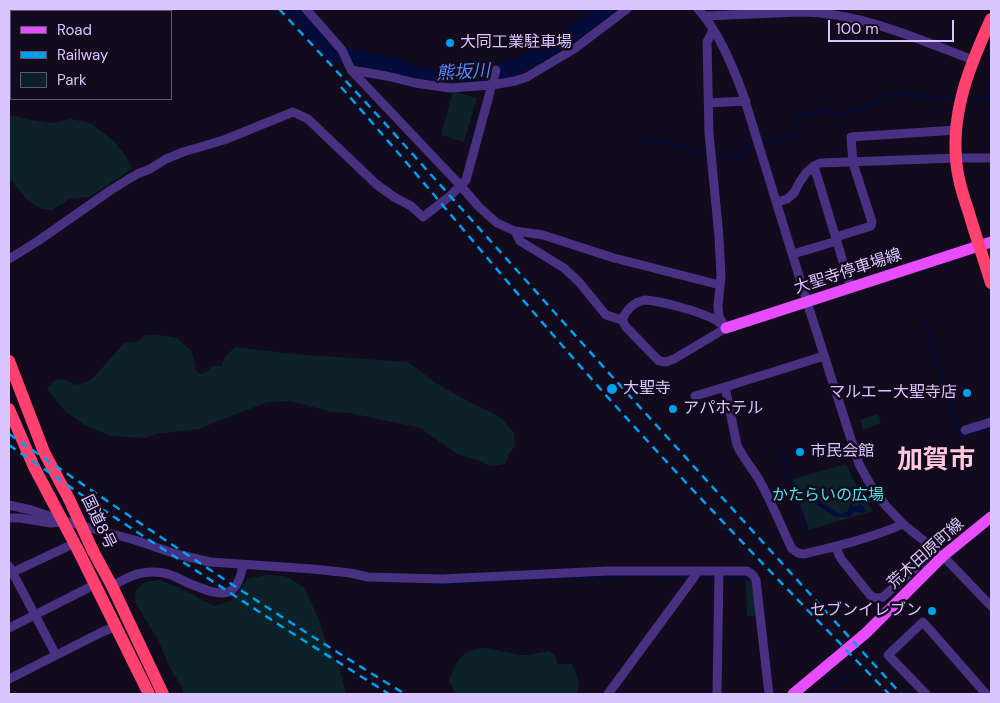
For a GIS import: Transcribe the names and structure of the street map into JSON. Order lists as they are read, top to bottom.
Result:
{
  "streets": {
    "highway": ["国道8号"],
    "main road": ["大聖寺停車場線", "荒木田原町線"]
  },
  "districts": ["加賀市"],
  "water": ["熊坂川"],
  "parks": ["かたらいの広場"],
  "places": [
    "大同工業駐車場",
    "大聖寺",
    "マルエー大聖寺店",
    "アパホテル",
    "市民会館",
    "セブンイレブン"
  ],
  "legend": ["Road", "Railway", "Park"],
  "scale_bar": "100 m"
}
